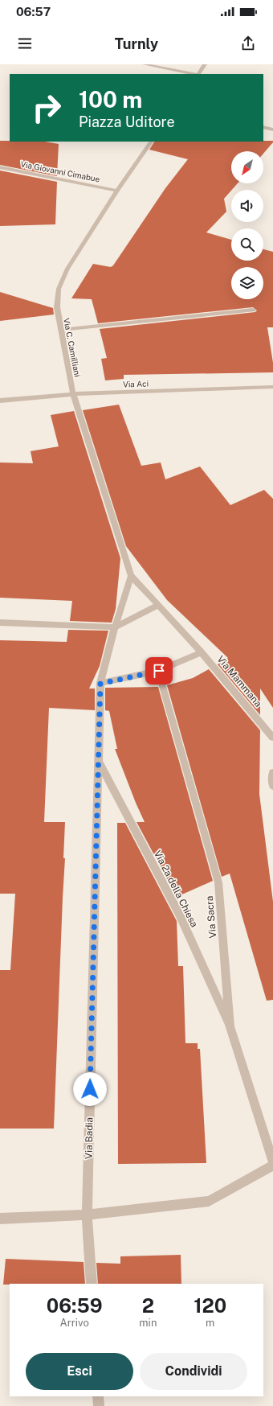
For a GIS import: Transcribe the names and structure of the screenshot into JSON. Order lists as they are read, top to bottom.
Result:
{
  "streets": {
    "street": [
      "Via Giovanni Cimabue",
      "Via C. Camilliani",
      "Via Aci",
      "Via Mammana",
      "Via 2a della Chiesa",
      "Via Sacra",
      "Via Badia"
    ]
  },
  "crossings": [
    ["Via Giovanni Cimabue", "Via C. Camilliani"],
    ["Via C. Camilliani", "Via Aci"],
    ["Via C. Camilliani", "Via Mammana"],
    ["Via C. Camilliani", "Via Badia"],
    ["Via Mammana", "Via Badia"],
    ["Via 2a della Chiesa", "Via Sacra"],
    ["Via 2a della Chiesa", "Via Badia"]
  ],
  "north": "bottom left",
  "page": {
    "status": "06:57",
    "header": "Turnly",
    "turn": ["100 m", "Piazza Uditore"],
    "eta": [
      "06:59",
      "Arrivo",
      "2",
      "min",
      "120",
      "m"
    ],
    "buttons": ["Esci", "Condividi"]
  }
}
